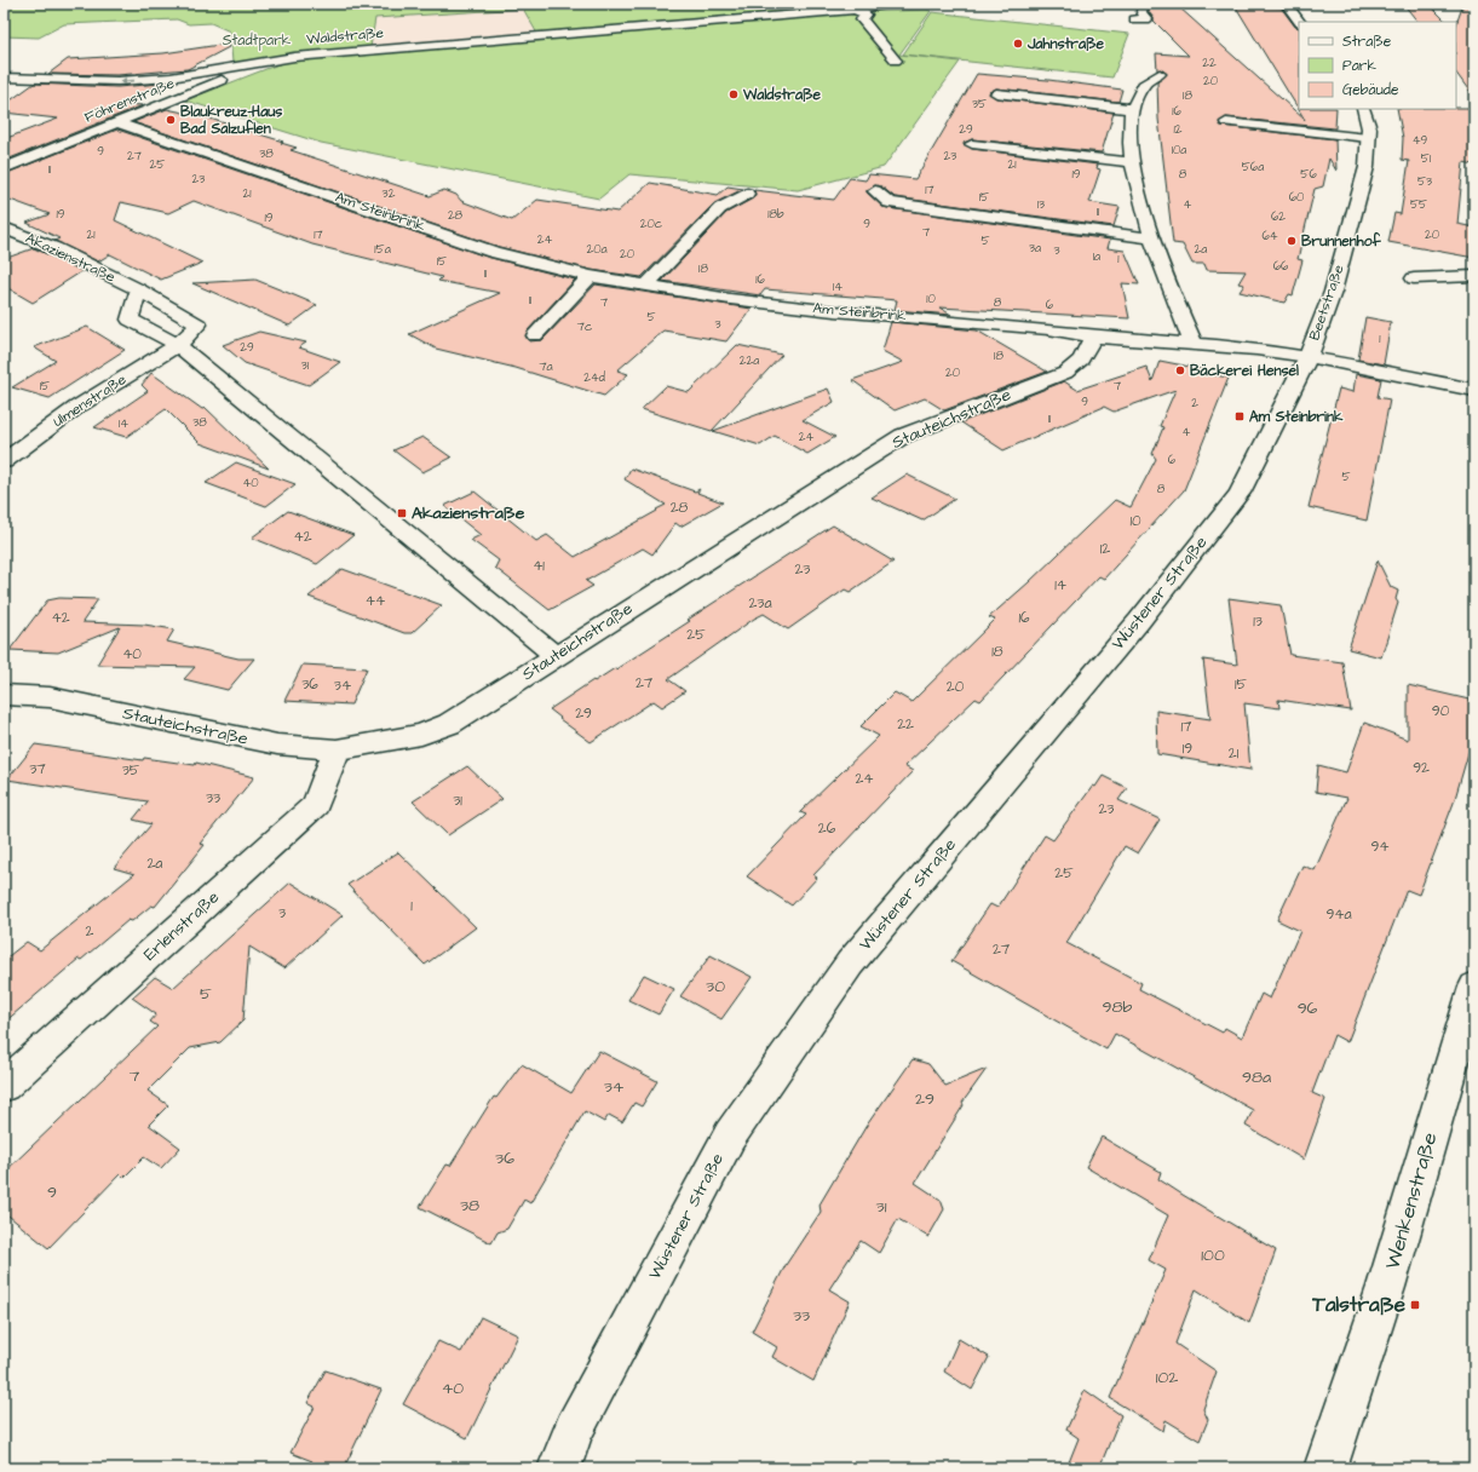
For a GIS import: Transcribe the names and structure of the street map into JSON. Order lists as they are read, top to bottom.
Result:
{
  "streets": {
    "street": [
      "Waldstraße",
      "Föhrenstraße",
      "Am Steinbrink",
      "Akazienstraße",
      "Beetstraße",
      "Ulmenstraße",
      "Stauteichstraße",
      "Wüstener Straße",
      "Erlenstraße",
      "Wenkenstraße"
    ]
  },
  "crossings": [
    ["Waldstraße", "Föhrenstraße"],
    ["Föhrenstraße", "Am Steinbrink"],
    ["Am Steinbrink", "Beetstraße"],
    ["Am Steinbrink", "Stauteichstraße"],
    ["Am Steinbrink", "Wüstener Straße"],
    ["Akazienstraße", "Ulmenstraße"],
    ["Beetstraße", "Wüstener Straße"],
    ["Stauteichstraße", "Erlenstraße"]
  ],
  "parks": ["Stadtpark"],
  "places": {
    "other": [
      "Jahnstraße",
      "Waldstraße",
      "Blaukreuz-Haus Bad Salzuflen",
      "Brunnenhof",
      "Bäckerei Hensel"
    ],
    "transit": ["Am Steinbrink", "Akazienstraße", "Talstraße"]
  },
  "house_numbers": [
    "22",
    "20",
    "18",
    "35",
    "16",
    "29",
    "12",
    "49",
    "10a",
    "9",
    "38",
    "27",
    "23",
    "51",
    "25",
    "21",
    "56a",
    "11",
    "19",
    "8",
    "56",
    "23",
    "53",
    "17",
    "21",
    "32",
    "15",
    "60",
    "13",
    "4",
    "55",
    "11",
    "19",
    "18b",
    "28",
    "62",
    "19",
    "20c",
    "9",
    "7",
    "21",
    "17",
    "20",
    "64",
    "24",
    "5",
    "3a",
    "15a",
    "20a",
    "2a",
    "3",
    "20",
    "1a",
    "1",
    "15",
    "66",
    "18",
    "11",
    "16",
    "14",
    "10",
    "11",
    "7",
    "8",
    "6",
    "5",
    "3",
    "7c",
    "1",
    "29",
    "18",
    "22a",
    "31",
    "7a",
    "20",
    "24d",
    "15",
    "7",
    "9",
    "2",
    "11",
    "38",
    "14",
    "4",
    "24",
    "6",
    "5",
    "40",
    "8",
    "28",
    "10",
    "42",
    "12",
    "41",
    "23",
    "14",
    "44",
    "23a",
    "42",
    "16",
    "13",
    "25",
    "18",
    "40",
    "27",
    "36",
    "15",
    "34",
    "20",
    "90",
    "29",
    "22",
    "17",
    "19",
    "21",
    "92",
    "37",
    "35",
    "24",
    "33",
    "31",
    "23",
    "26",
    "94",
    "2a",
    "25",
    "1",
    "3",
    "94a",
    "2",
    "27",
    "30",
    "5",
    "98b",
    "96",
    "7",
    "98a",
    "34",
    "29",
    "36",
    "9",
    "38",
    "31",
    "100",
    "33",
    "102",
    "40"
  ],
  "legend": ["Straße", "Park", "Gebäude"]
}
